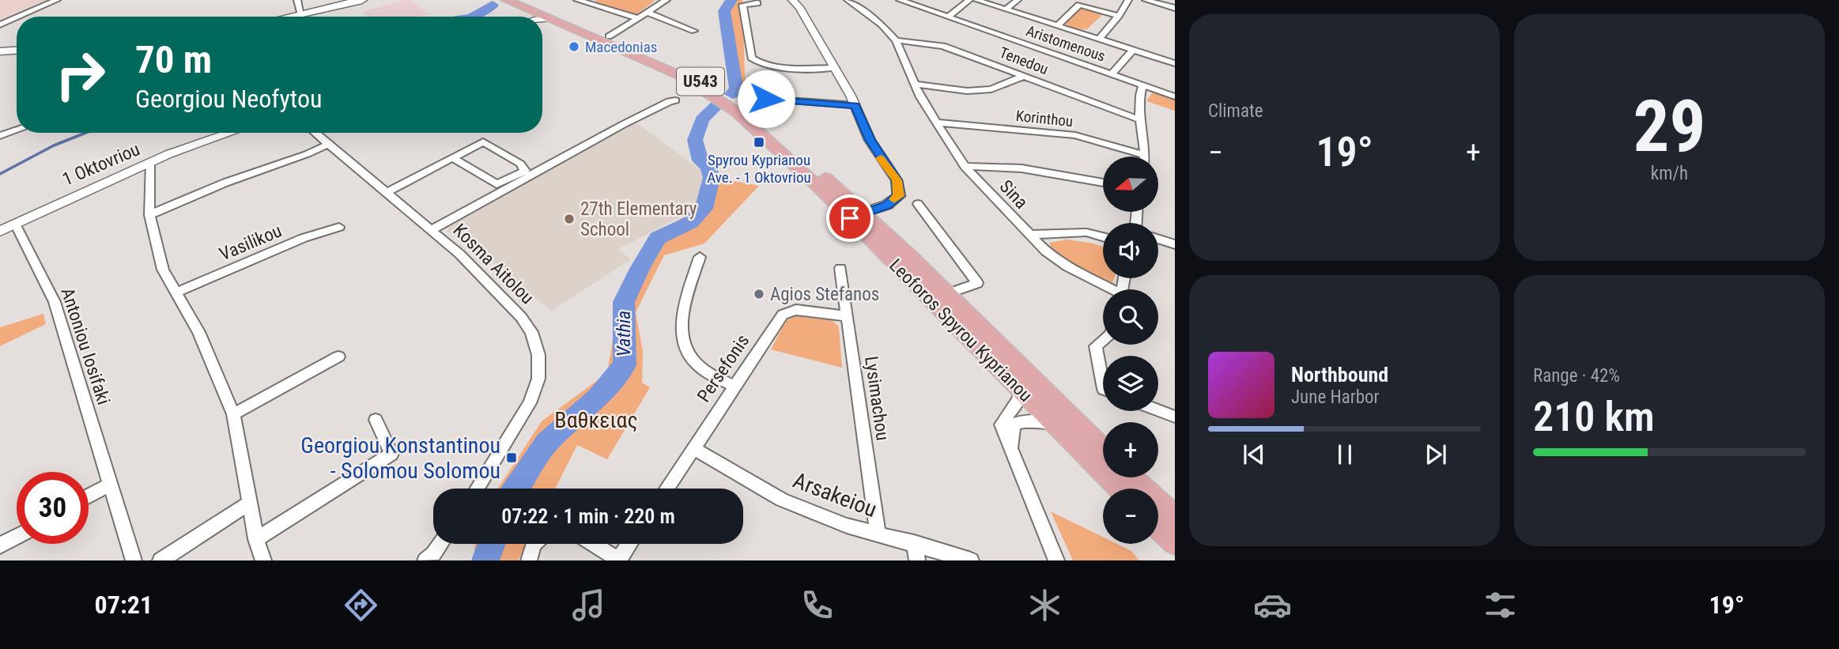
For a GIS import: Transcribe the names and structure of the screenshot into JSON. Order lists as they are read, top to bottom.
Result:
{
  "streets": {
    "main road": ["U543", "Leoforos Spyrou Kyprianou"],
    "street": [
      "Aristomenous",
      "Tenedou",
      "Korinthou",
      "1 Oktovriou",
      "Sina",
      "Vasilikou",
      "Kosma Aitolou",
      "Antoniou Iosifaki",
      "Persefonis",
      "Lysimachou",
      "Arsakeiou"
    ]
  },
  "crossings": [
    ["Tenedou", "Sina"],
    ["Korinthou", "Sina"],
    ["1 Oktovriou", "Antoniou Iosifaki"],
    ["Persefonis", "Lysimachou"],
    ["Persefonis", "Arsakeiou"],
    ["Lysimachou", "Arsakeiou"]
  ],
  "water": ["Vathia"],
  "parks": ["Βαθκειας"],
  "places": {
    "other": ["Macedonias", "27th Elementary School", "Agios Stefanos"],
    "transit": ["Spyrou Kyprianou Ave. - 1 Oktovriou", "Georgiou Konstantinou - Solomou Solomou"]
  },
  "north": "left",
  "page": {
    "tile": [
      "Climate",
      ["29", "km/h"],
      ["Range · 42%", "210 km"]
    ],
    "turn": ["70 m", "Georgiou Neofytou"],
    "heat": ["−", "19°", "+"],
    "map_buttons": ["+", "−"],
    "song": ["Northbound", "June Harbor"],
    "limit": "30",
    "trip": "07:22 · 1 min · 220 m",
    "tabs": ["07:21", "19°"]
  }
}
